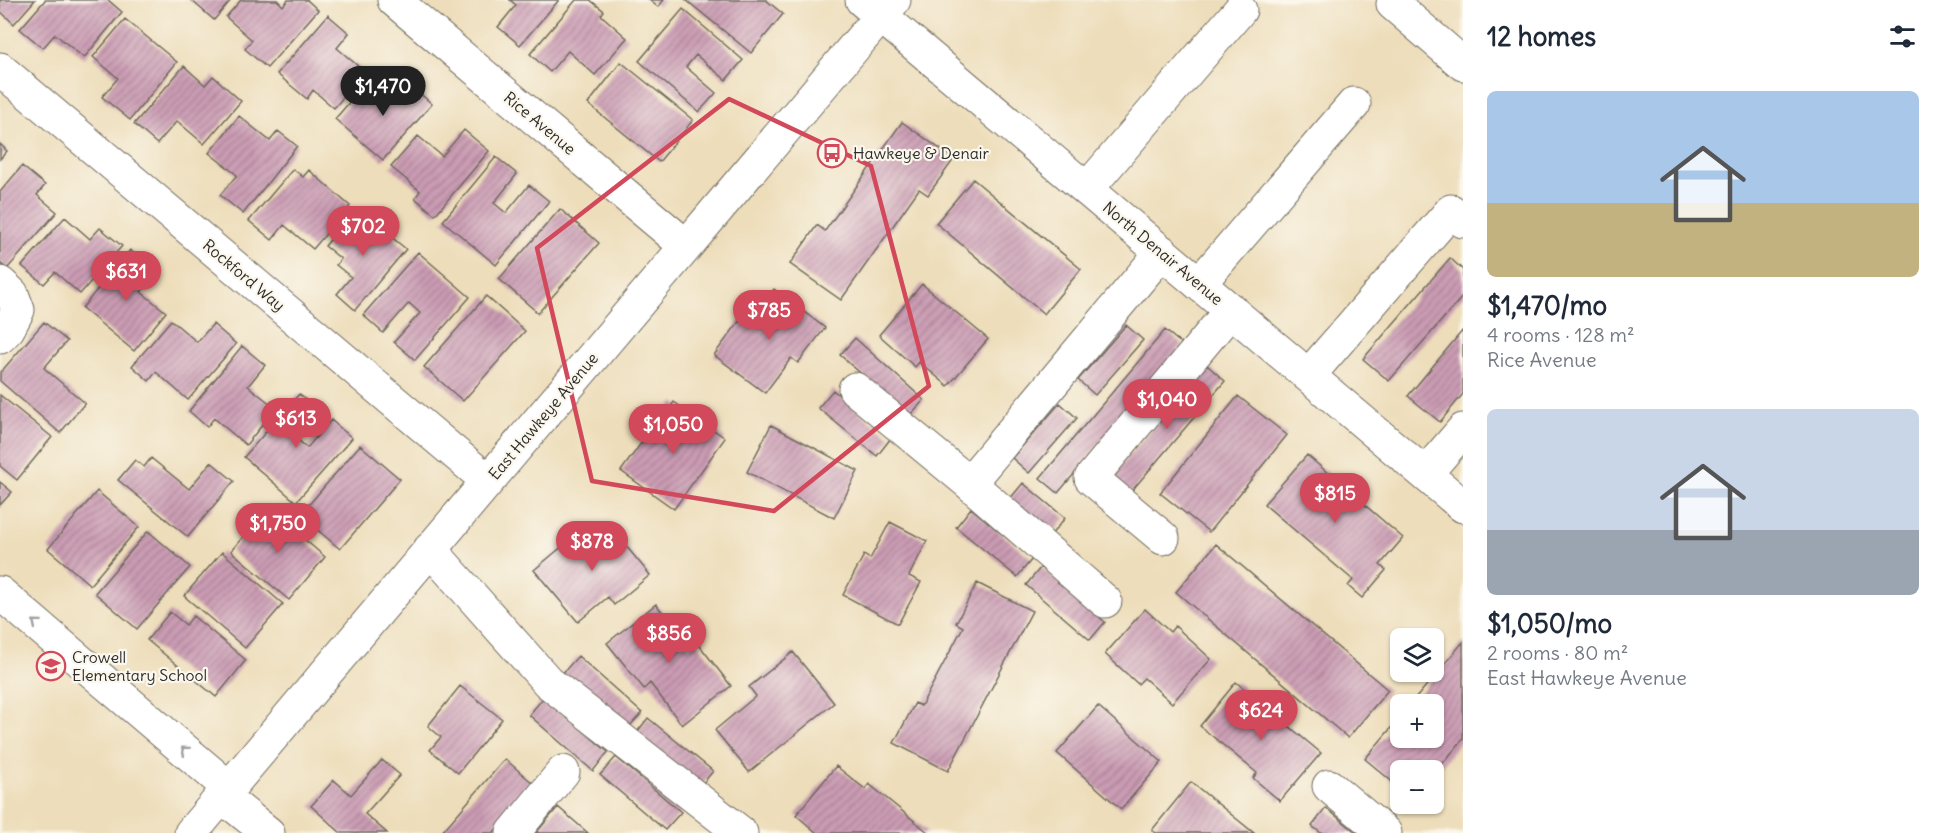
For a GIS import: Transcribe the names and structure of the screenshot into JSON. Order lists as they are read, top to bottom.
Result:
{
  "streets": {
    "street": [
      "Rice Avenue",
      "North Denair Avenue",
      "Rockford Way",
      "East Hawkeye Avenue"
    ]
  },
  "crossings": [
    ["Rice Avenue", "East Hawkeye Avenue"],
    ["North Denair Avenue", "East Hawkeye Avenue"],
    ["Rockford Way", "East Hawkeye Avenue"]
  ],
  "places": {
    "bus stop": ["Hawkeye & Denair"],
    "school or university": ["Crowell Elementary School"]
  },
  "page": {
    "heading": "12 homes",
    "price": [
      "$1,470",
      "$702",
      "$631",
      "$785",
      "$1,040",
      "$613",
      "$1,050",
      "$815",
      "$1,750",
      "$878",
      "$856",
      "$624"
    ],
    "list": [
      {
        "name": "$1,470/mo",
        "note": "4 rooms · 128 m² · Rice Avenue"
      },
      {
        "name": "$1,050/mo",
        "note": "2 rooms · 80 m² · East Hawkeye Avenue"
      }
    ],
    "map_buttons": ["+", "−"]
  }
}
